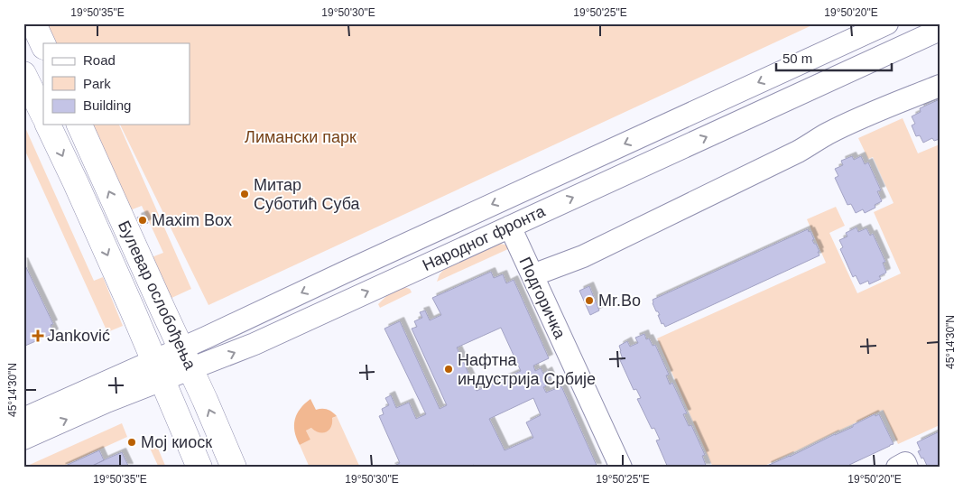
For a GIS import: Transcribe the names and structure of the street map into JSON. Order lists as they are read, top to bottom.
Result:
{
  "streets": {
    "main road": ["Булевар ослобођења"],
    "street": ["Народног фронта", "Подгоричка"]
  },
  "crossings": [
    ["Народног фронта", "Булевар ослобођења"],
    ["Народног фронта", "Подгоричка"]
  ],
  "parks": ["Лимански парк"],
  "places": {
    "other": [
      "Митар Суботић Суба",
      "Maxim Box",
      "Mr.Bo",
      "Нафтна индустрија Србије",
      "Мој киоск"
    ],
    "health": ["Janković"]
  },
  "legend": ["Road", "Park", "Building"],
  "scale_bar": "50 m",
  "coordinates": [
    "19°50'35\"E",
    "19°50'30\"E",
    "19°50'25\"E",
    "19°50'20\"E",
    "45°14'30\"N"
  ]
}
